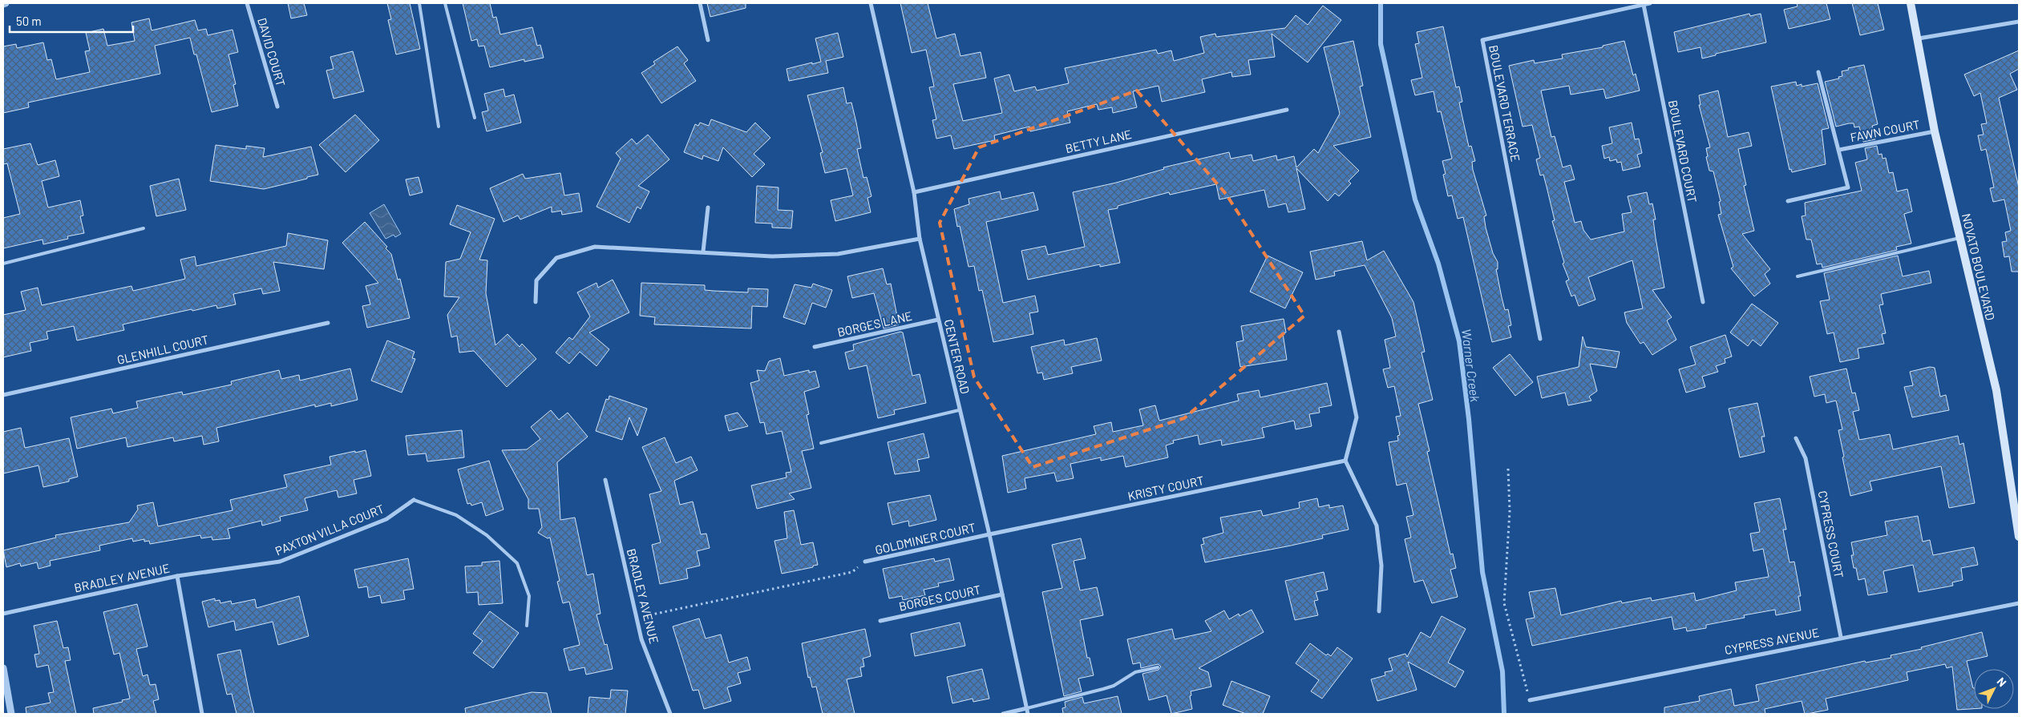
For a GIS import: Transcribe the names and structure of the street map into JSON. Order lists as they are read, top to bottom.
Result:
{
  "streets": {
    "main road": ["NOVATO BOULEVARD"],
    "street": [
      "DAVID COURT",
      "BOULEVARD TERRACE",
      "FAWN COURT",
      "BETTY LANE",
      "BOULEVARD COURT",
      "BORGES LANE",
      "GLENHILL COURT",
      "CENTER ROAD",
      "KRISTY COURT",
      "PAXTON VILLA COURT",
      "CYPRESS COURT",
      "GOLDMINER COURT",
      "BRADLEY AVENUE",
      "BORGES COURT",
      "CYPRESS AVENUE"
    ]
  },
  "crossings": [
    ["BOULEVARD TERRACE", "BOULEVARD COURT"],
    ["FAWN COURT", "NOVATO BOULEVARD"],
    ["BETTY LANE", "CENTER ROAD"],
    ["BORGES LANE", "CENTER ROAD"],
    ["CENTER ROAD", "KRISTY COURT"],
    ["CENTER ROAD", "GOLDMINER COURT"],
    ["CENTER ROAD", "BORGES COURT"],
    ["KRISTY COURT", "GOLDMINER COURT"],
    ["PAXTON VILLA COURT", "BRADLEY AVENUE"],
    ["CYPRESS COURT", "CYPRESS AVENUE"]
  ],
  "water": ["Warner Creek"],
  "scale_bar": "50 m",
  "north": "top right"
}
